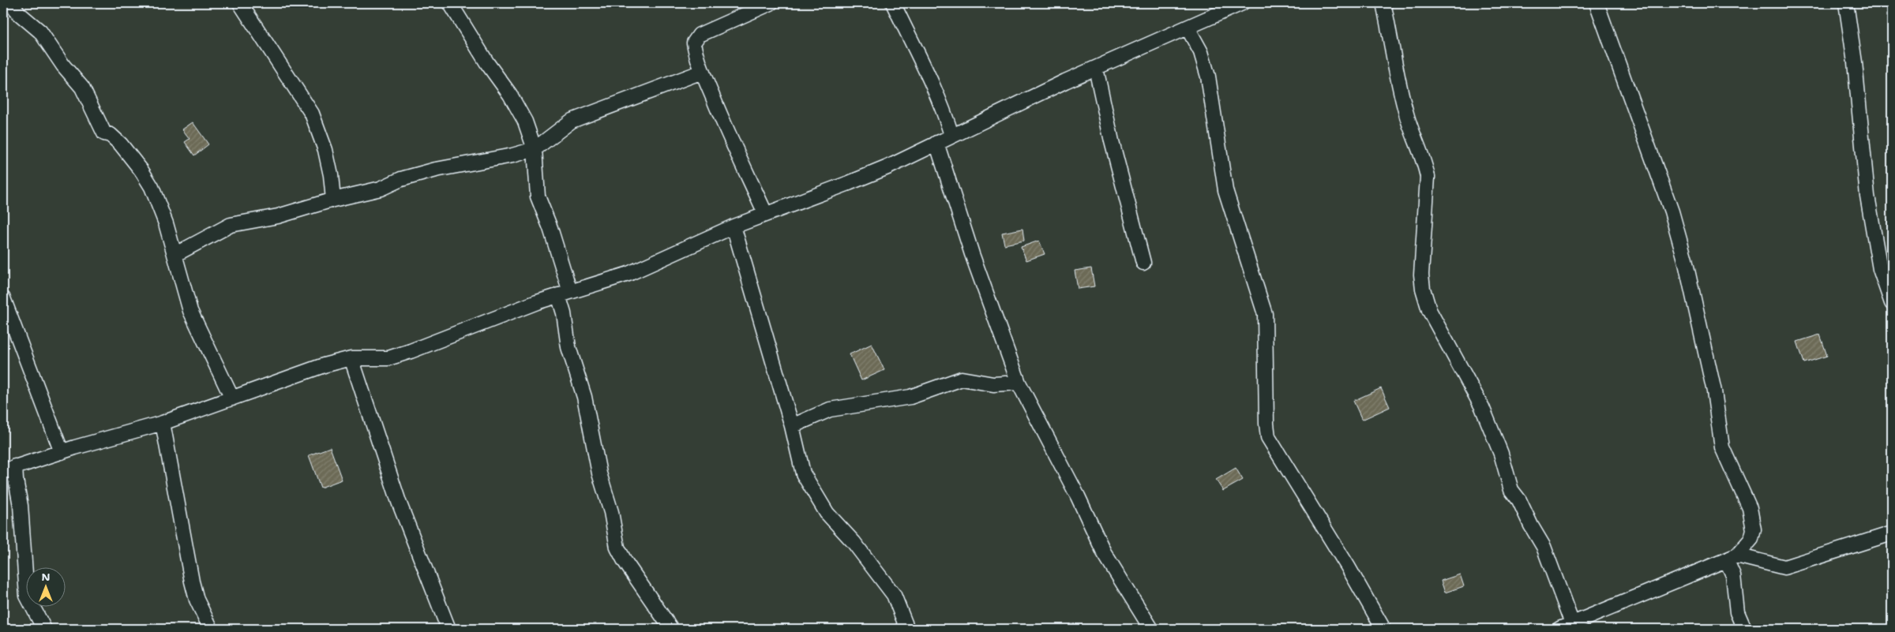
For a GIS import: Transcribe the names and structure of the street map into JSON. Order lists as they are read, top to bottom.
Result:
{
  "north": "top"
}
